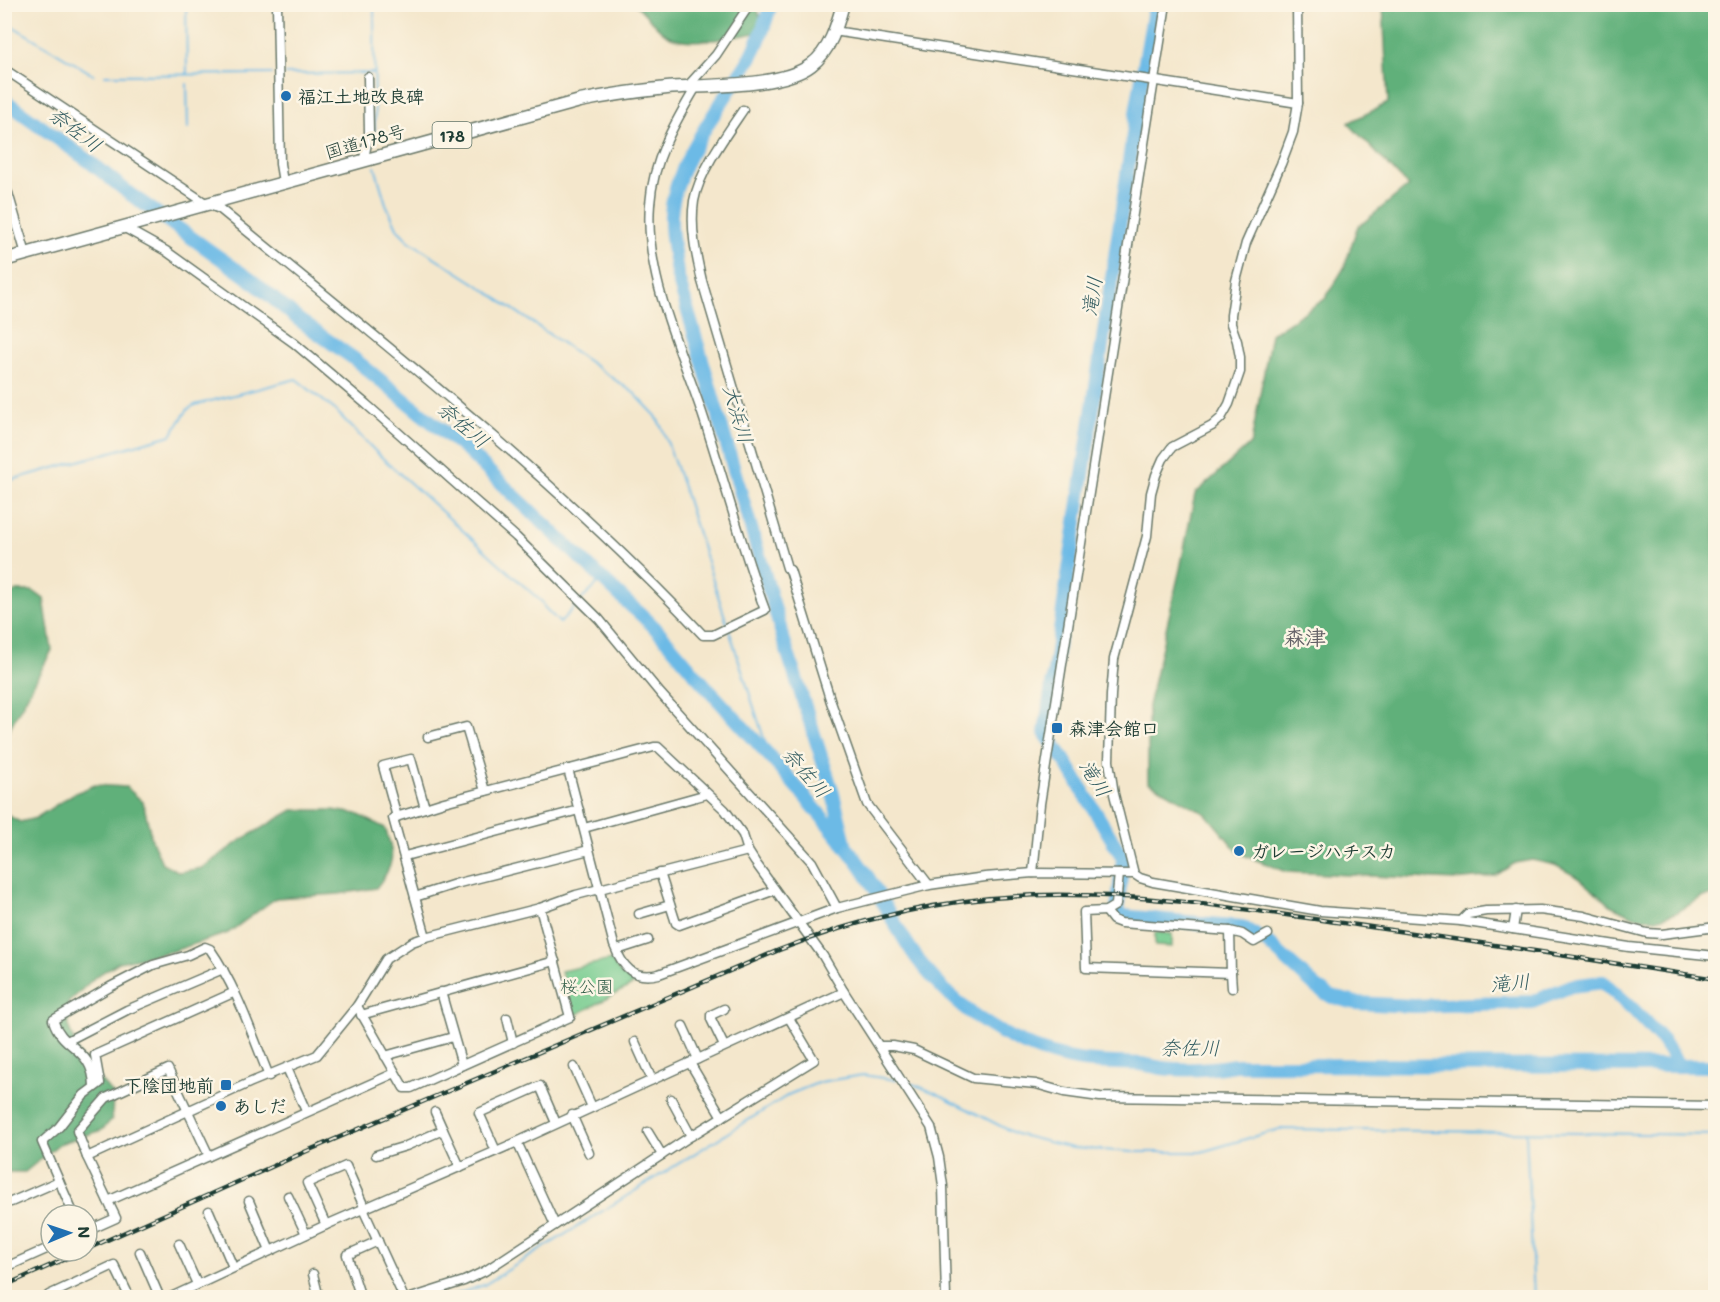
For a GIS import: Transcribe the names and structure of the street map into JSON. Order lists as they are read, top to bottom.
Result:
{
  "streets": {
    "highway": ["178", "国道178号"]
  },
  "districts": ["森津"],
  "water": ["奈佐川", "滝川", "大浜川"],
  "parks": ["桜公園"],
  "places": {
    "other": ["福江土地改良碑", "ガレージハチスカ", "あしだ"],
    "transit": ["森津会館口", "下陰団地前"]
  },
  "north": "right"
}
